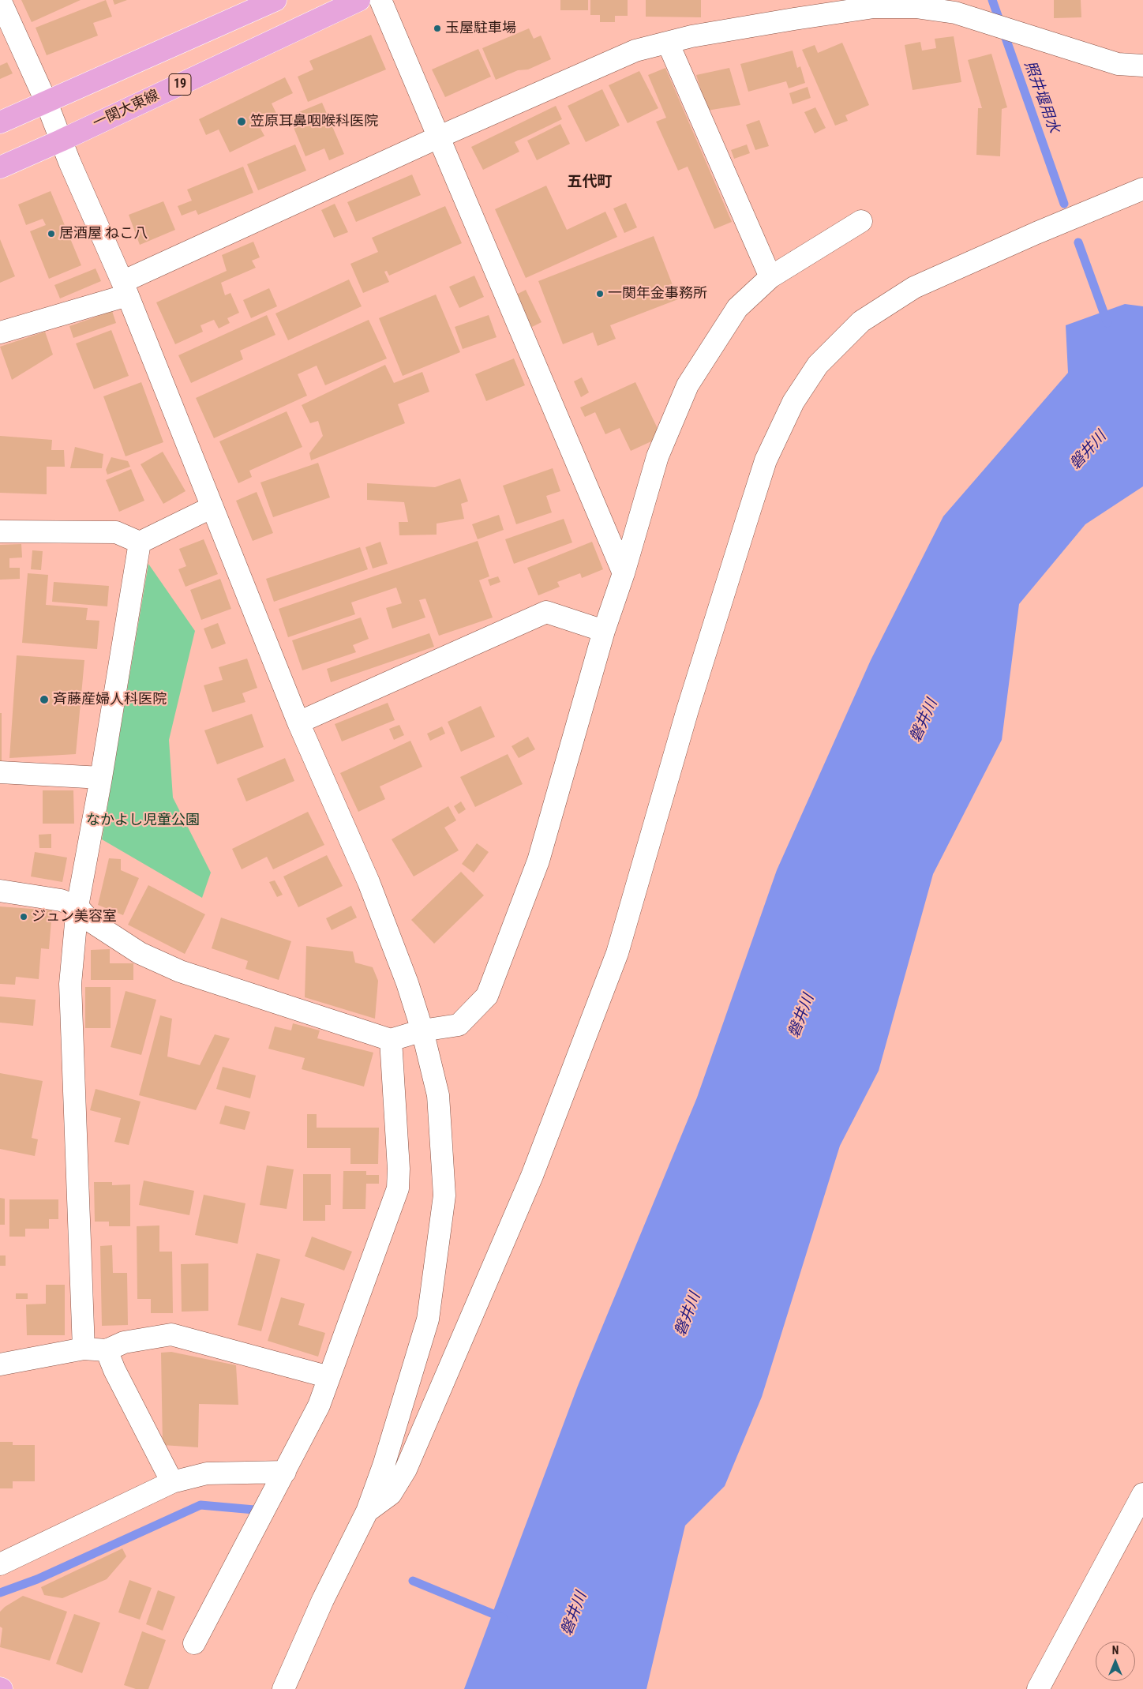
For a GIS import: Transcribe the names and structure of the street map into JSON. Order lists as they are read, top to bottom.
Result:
{
  "streets": {
    "main road": ["19", "一関大東線"]
  },
  "districts": ["五代町"],
  "water": ["照井堰用水", "磐井川"],
  "parks": ["なかよし児童公園"],
  "places": [
    "玉屋駐車場",
    "笠原耳鼻咽喉科医院",
    "居酒屋 ねこ八",
    "一関年金事務所",
    "斉藤産婦人科医院",
    "ジュン美容室"
  ],
  "north": "top"
}
